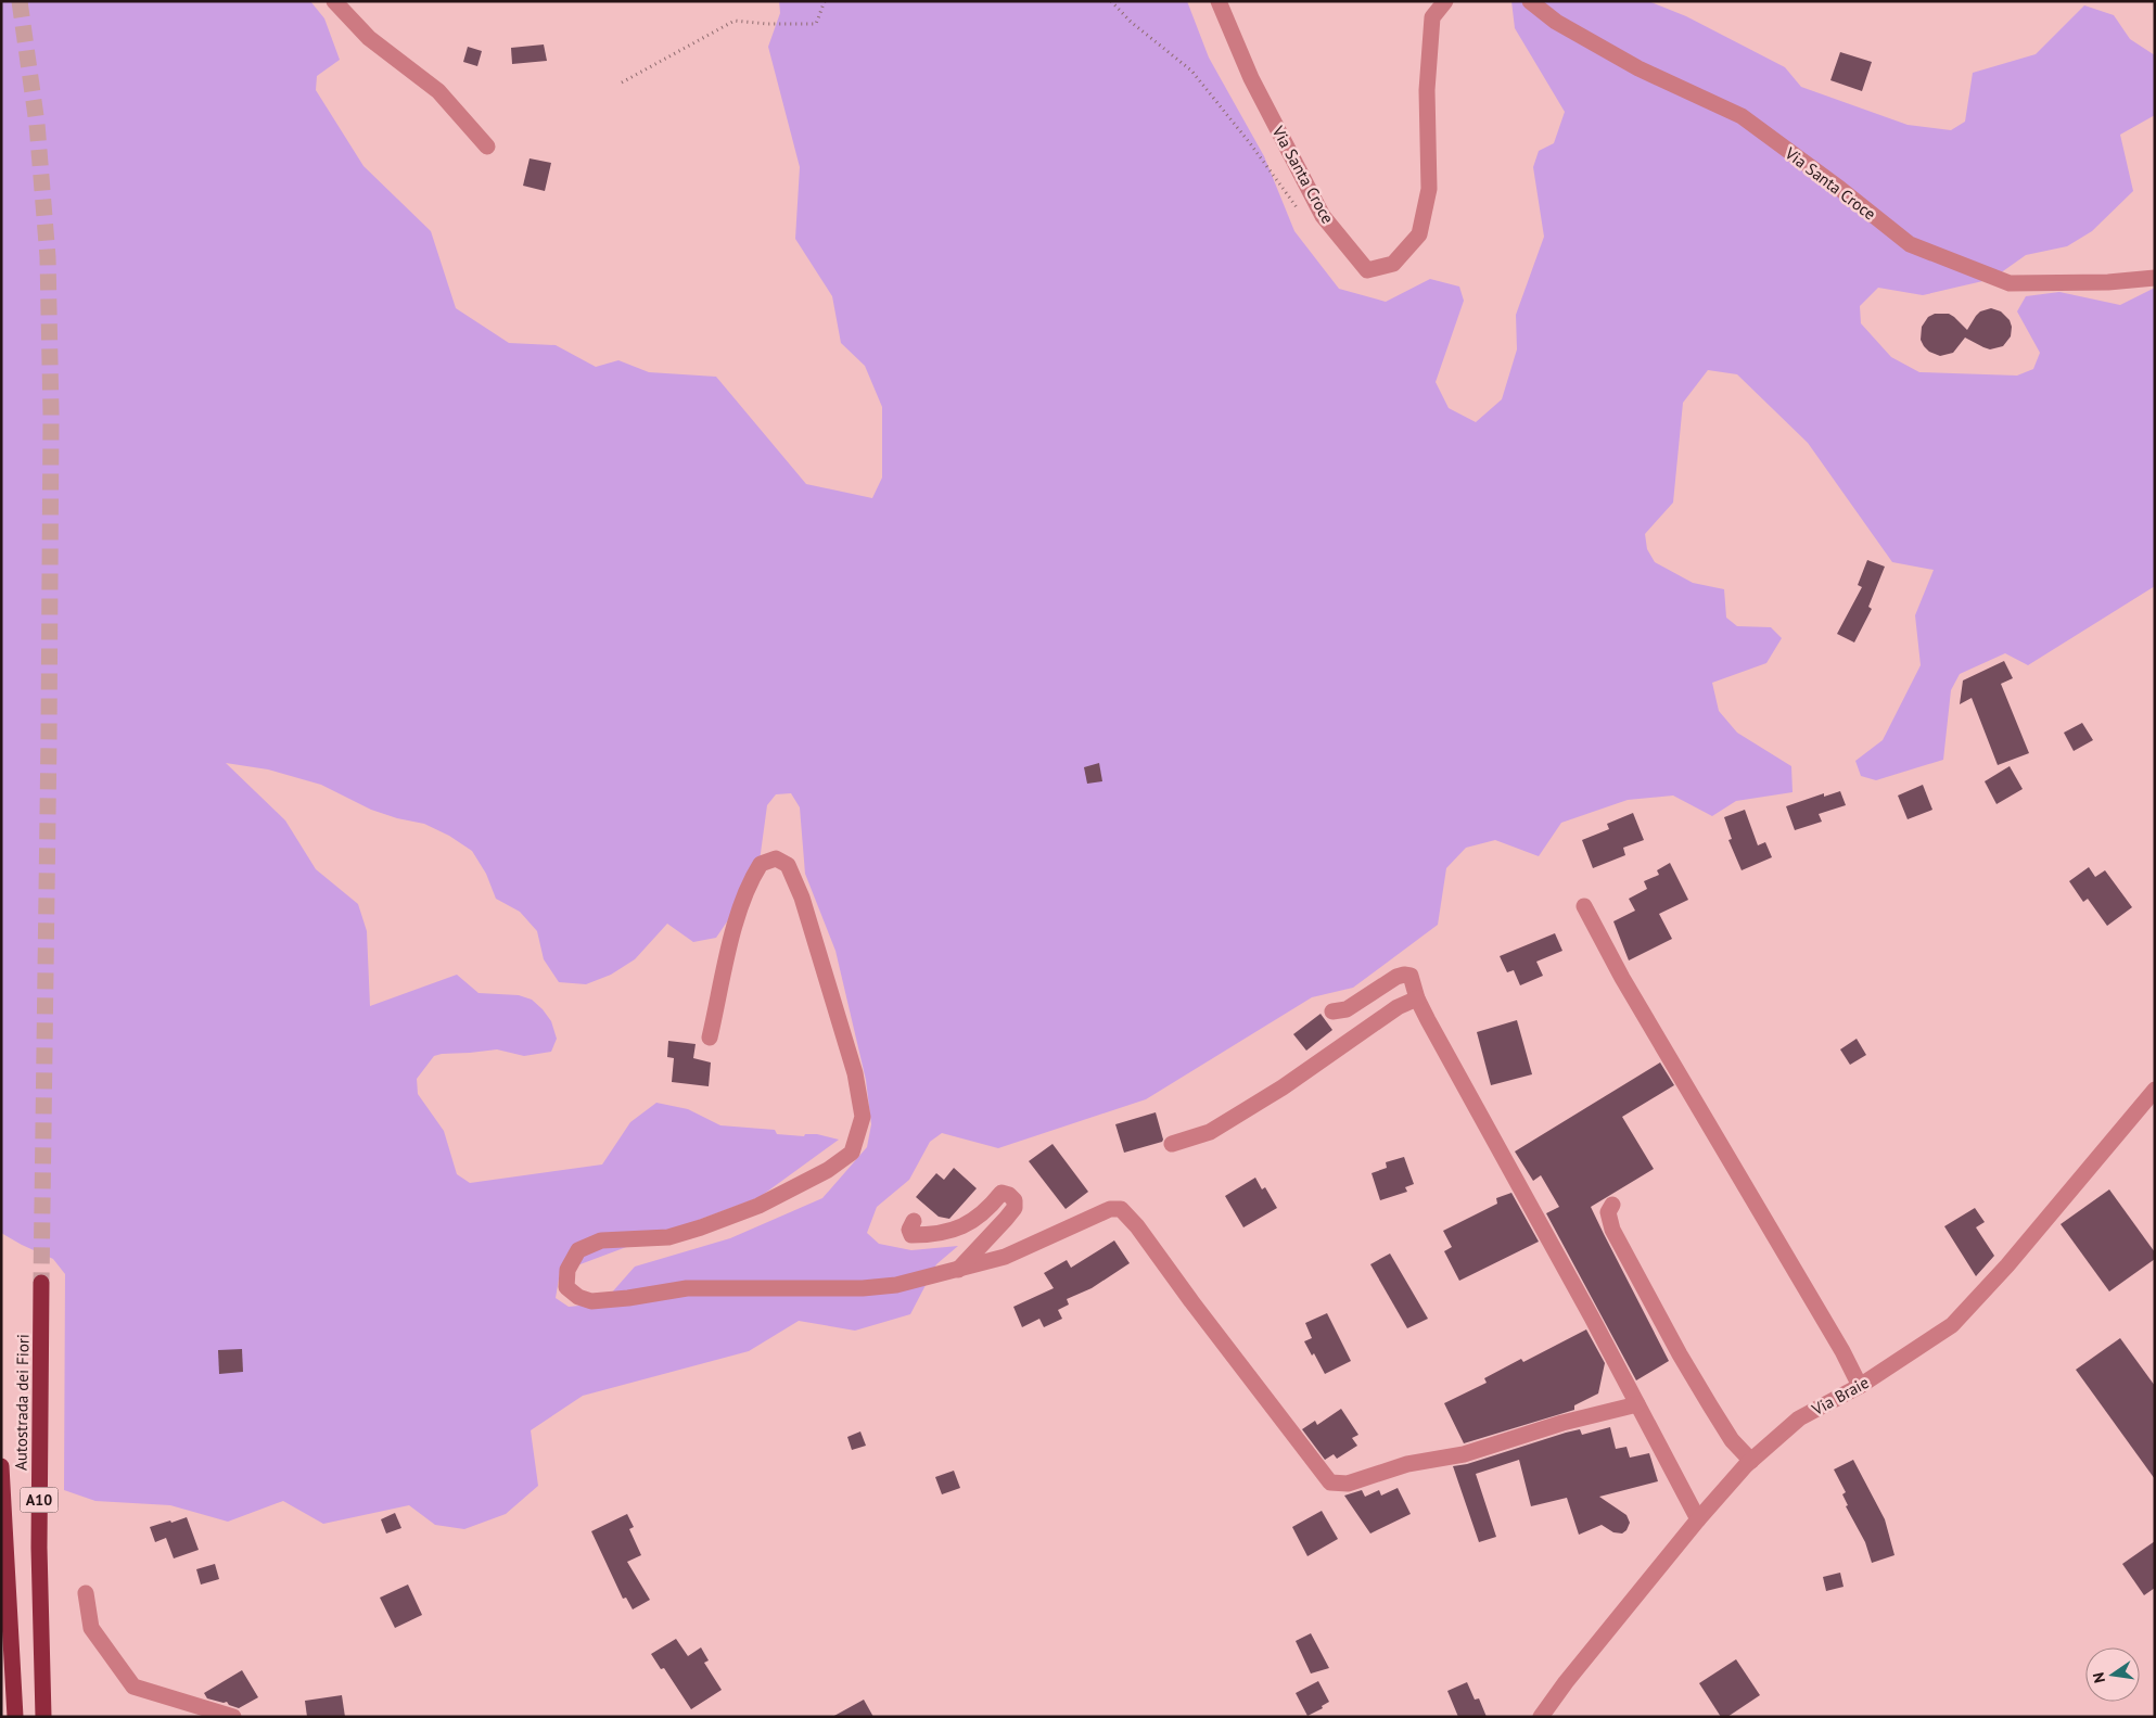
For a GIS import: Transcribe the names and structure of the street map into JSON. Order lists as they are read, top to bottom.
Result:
{
  "streets": {
    "highway": ["Autostrada dei Fiori", "A10"],
    "street": ["Via Santa Croce", "Via Braie"]
  },
  "north": "left"
}
